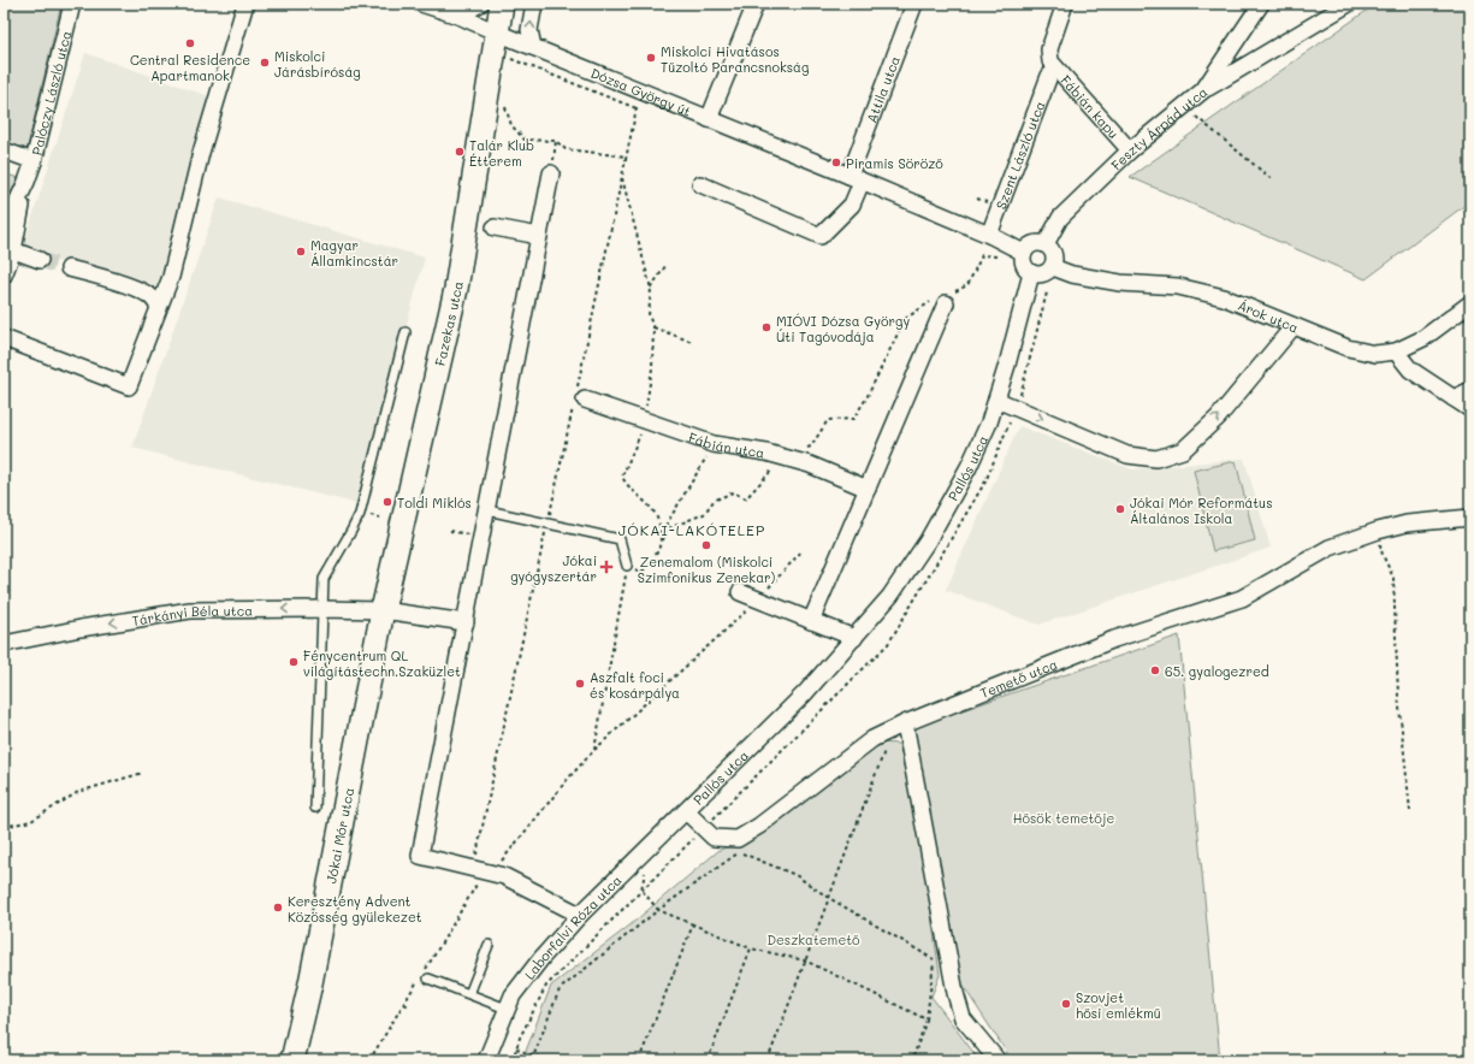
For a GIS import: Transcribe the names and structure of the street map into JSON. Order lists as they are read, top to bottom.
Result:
{
  "streets": {
    "street": [
      "Attila utca",
      "Dózsa György út",
      "Palóczy László utca",
      "Fábián kapu",
      "Feszty Árpád utca",
      "Szent László utca",
      "Árok utca",
      "Fazekas utca",
      "Fábián utca",
      "Pallós utca",
      "Tárkányi Béla utca",
      "Temető utca",
      "Jókai Mór utca",
      "Laborfalvi Róza utca"
    ]
  },
  "crossings": [
    ["Attila utca", "Dózsa György út"],
    ["Dózsa György út", "Feszty Árpád utca"],
    ["Dózsa György út", "Szent László utca"],
    ["Dózsa György út", "Árok utca"],
    ["Dózsa György út", "Fazekas utca"],
    ["Dózsa György út", "Pallós utca"],
    ["Fábián kapu", "Feszty Árpád utca"],
    ["Fábián kapu", "Szent László utca"],
    ["Feszty Árpád utca", "Árok utca"],
    ["Feszty Árpád utca", "Pallós utca"],
    ["Árok utca", "Pallós utca"],
    ["Fazekas utca", "Tárkányi Béla utca"],
    ["Fazekas utca", "Jókai Mór utca"],
    ["Pallós utca", "Temető utca"],
    ["Pallós utca", "Laborfalvi Róza utca"],
    ["Tárkányi Béla utca", "Jókai Mór utca"],
    ["Temető utca", "Laborfalvi Róza utca"]
  ],
  "one_way": ["Tárkányi Béla utca"],
  "districts": ["JÓKAI-LAKÓTELEP"],
  "parks": ["Hősök temetője", "Deszkatemető"],
  "places": {
    "other": [
      "Central Residence Apartmanok",
      "Miskolci Hivatásos Tűzoltó Parancsnokság",
      "Miskolci Járásbíróság",
      "Talár Klub Étterem",
      "Piramis Söröző",
      "Magyar Államkincstár",
      "MIÓVI Dózsa György Úti Tagóvodája",
      "Toldi Miklós",
      "Jókai Mór Református Általános Iskola",
      "Zenemalom (Miskolci Szimfonikus Zenekar)",
      "Fénycentrum QL világítástechn.Szaküzlet",
      "65. gyalogezred",
      "Aszfalt foci és kosárpálya",
      "Keresztény Advent Közösség gyülekezet",
      "Szovjet hősi emlékmű"
    ],
    "health": ["Jókai gyógyszertár"]
  }
}
